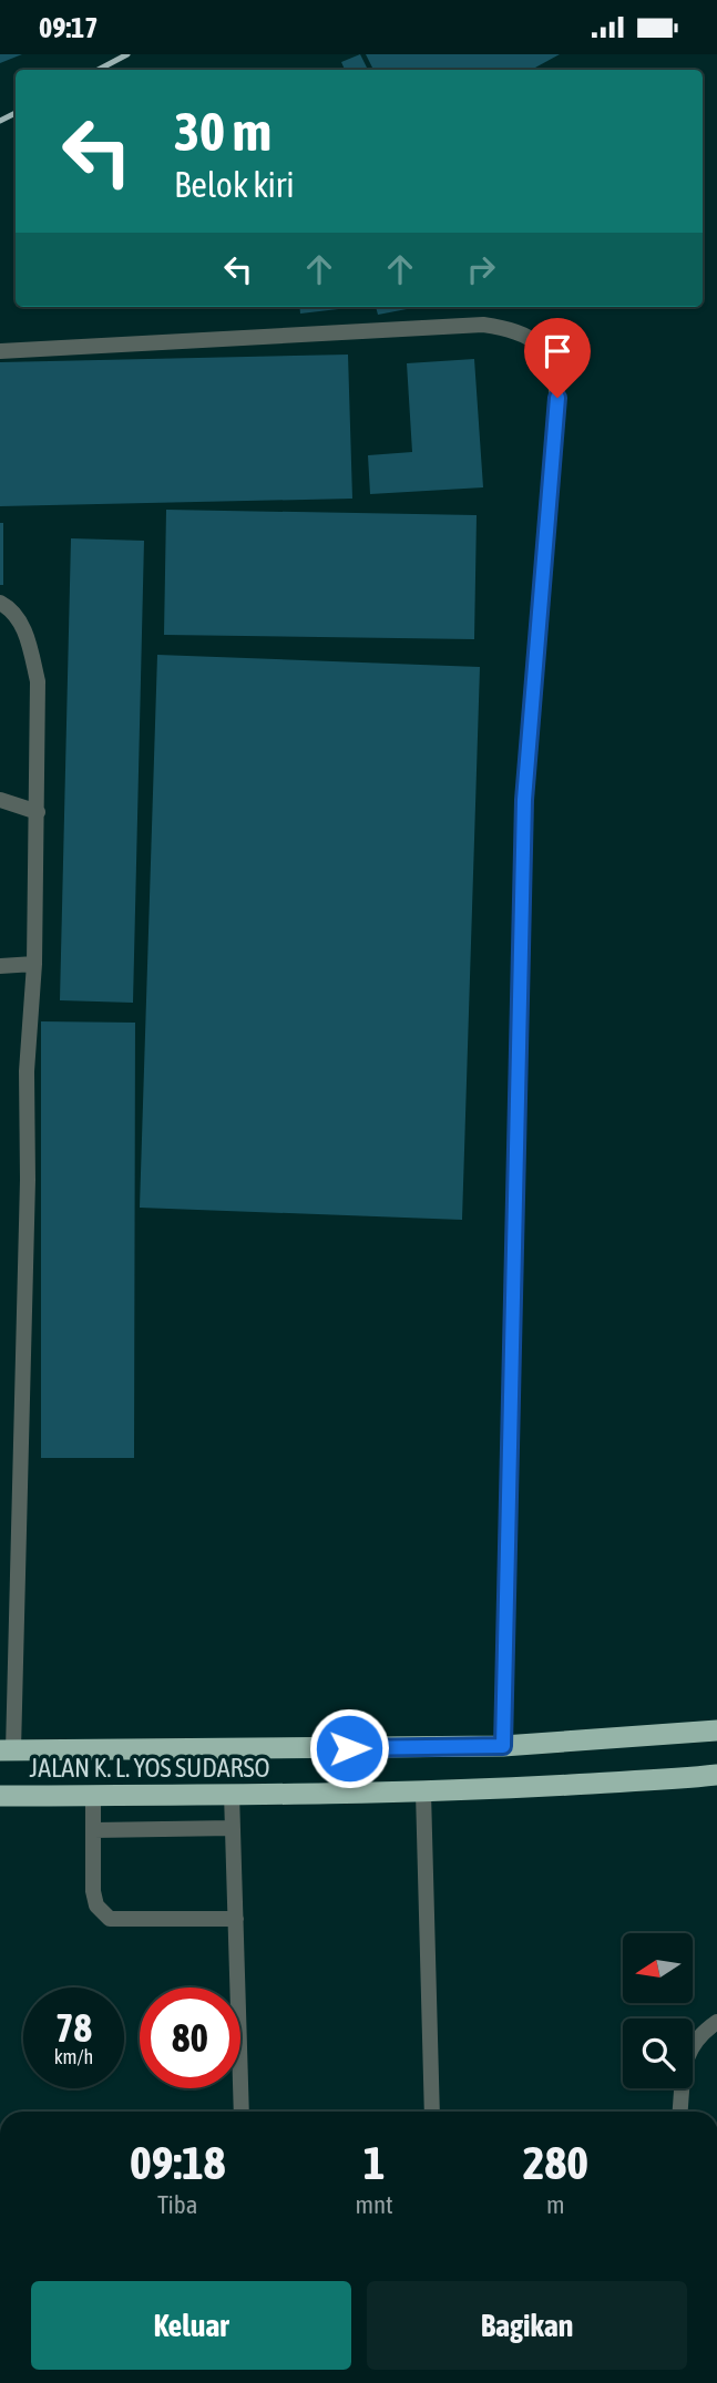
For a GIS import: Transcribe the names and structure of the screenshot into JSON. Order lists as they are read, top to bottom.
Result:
{
  "streets": {
    "highway": ["JALAN K. L. YOS SUDARSO"]
  },
  "north": "left",
  "page": {
    "status": "09:17",
    "turn": ["30 m", "Belok kiri"],
    "speed": "78 km/h",
    "limit": "80",
    "eta": [
      "09:18",
      "Tiba",
      "1",
      "mnt",
      "280",
      "m"
    ],
    "buttons": ["Keluar", "Bagikan"]
  }
}
